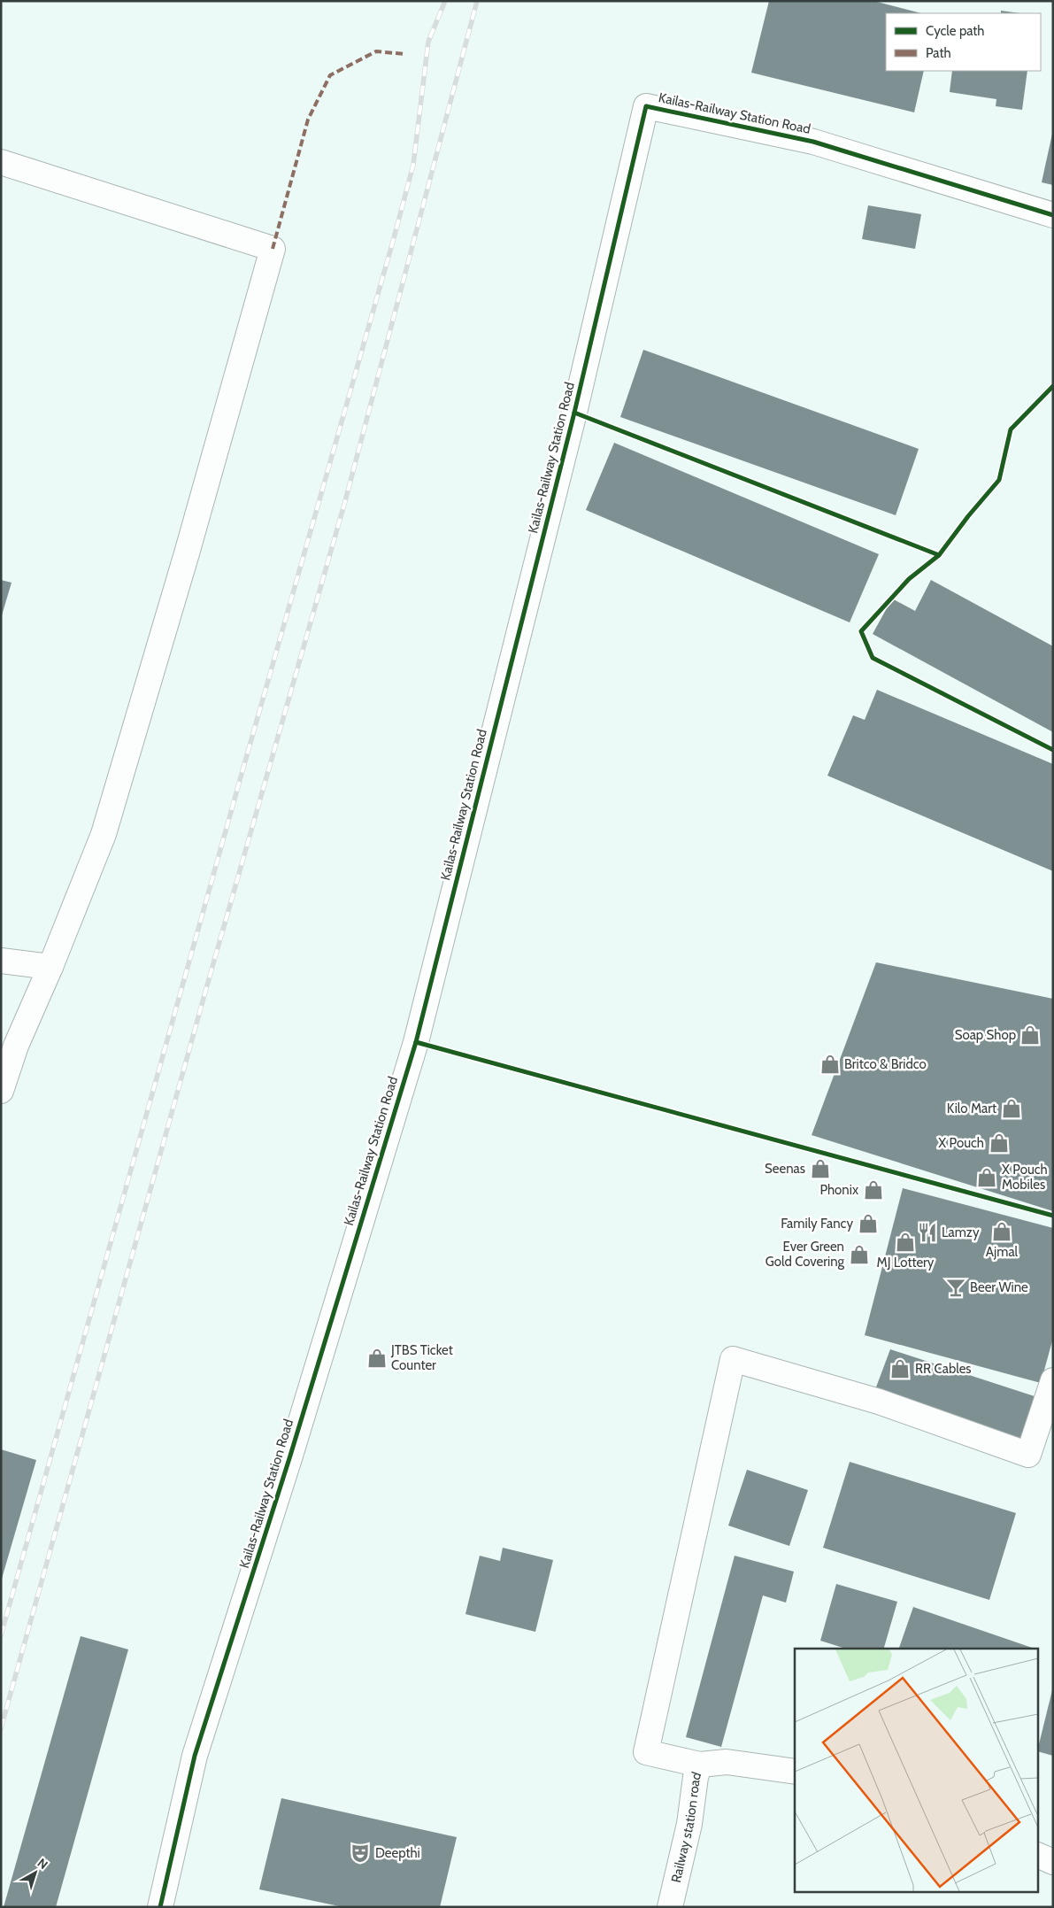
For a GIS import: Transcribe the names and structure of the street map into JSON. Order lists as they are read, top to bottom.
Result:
{
  "streets": {
    "street": ["Kailas-Railway Station Road", "Railway station road"]
  },
  "places": {
    "shop": [
      "Soap Shop",
      "Britco & Bridco",
      "Kilo Mart",
      "X Pouch",
      "Seenas",
      "X Pouch Mobiles",
      "Phonix",
      "Family Fancy",
      "Ajmal",
      "MJ Lottery",
      "Ever Green Gold Covering",
      "JTBS Ticket Counter",
      "RR Cables"
    ],
    "restaurant": ["Lamzy"],
    "bar": ["Beer Wine"],
    "theatre": ["Deepthi"]
  },
  "legend": ["Cycle path", "Path"],
  "north": "top right"
}
